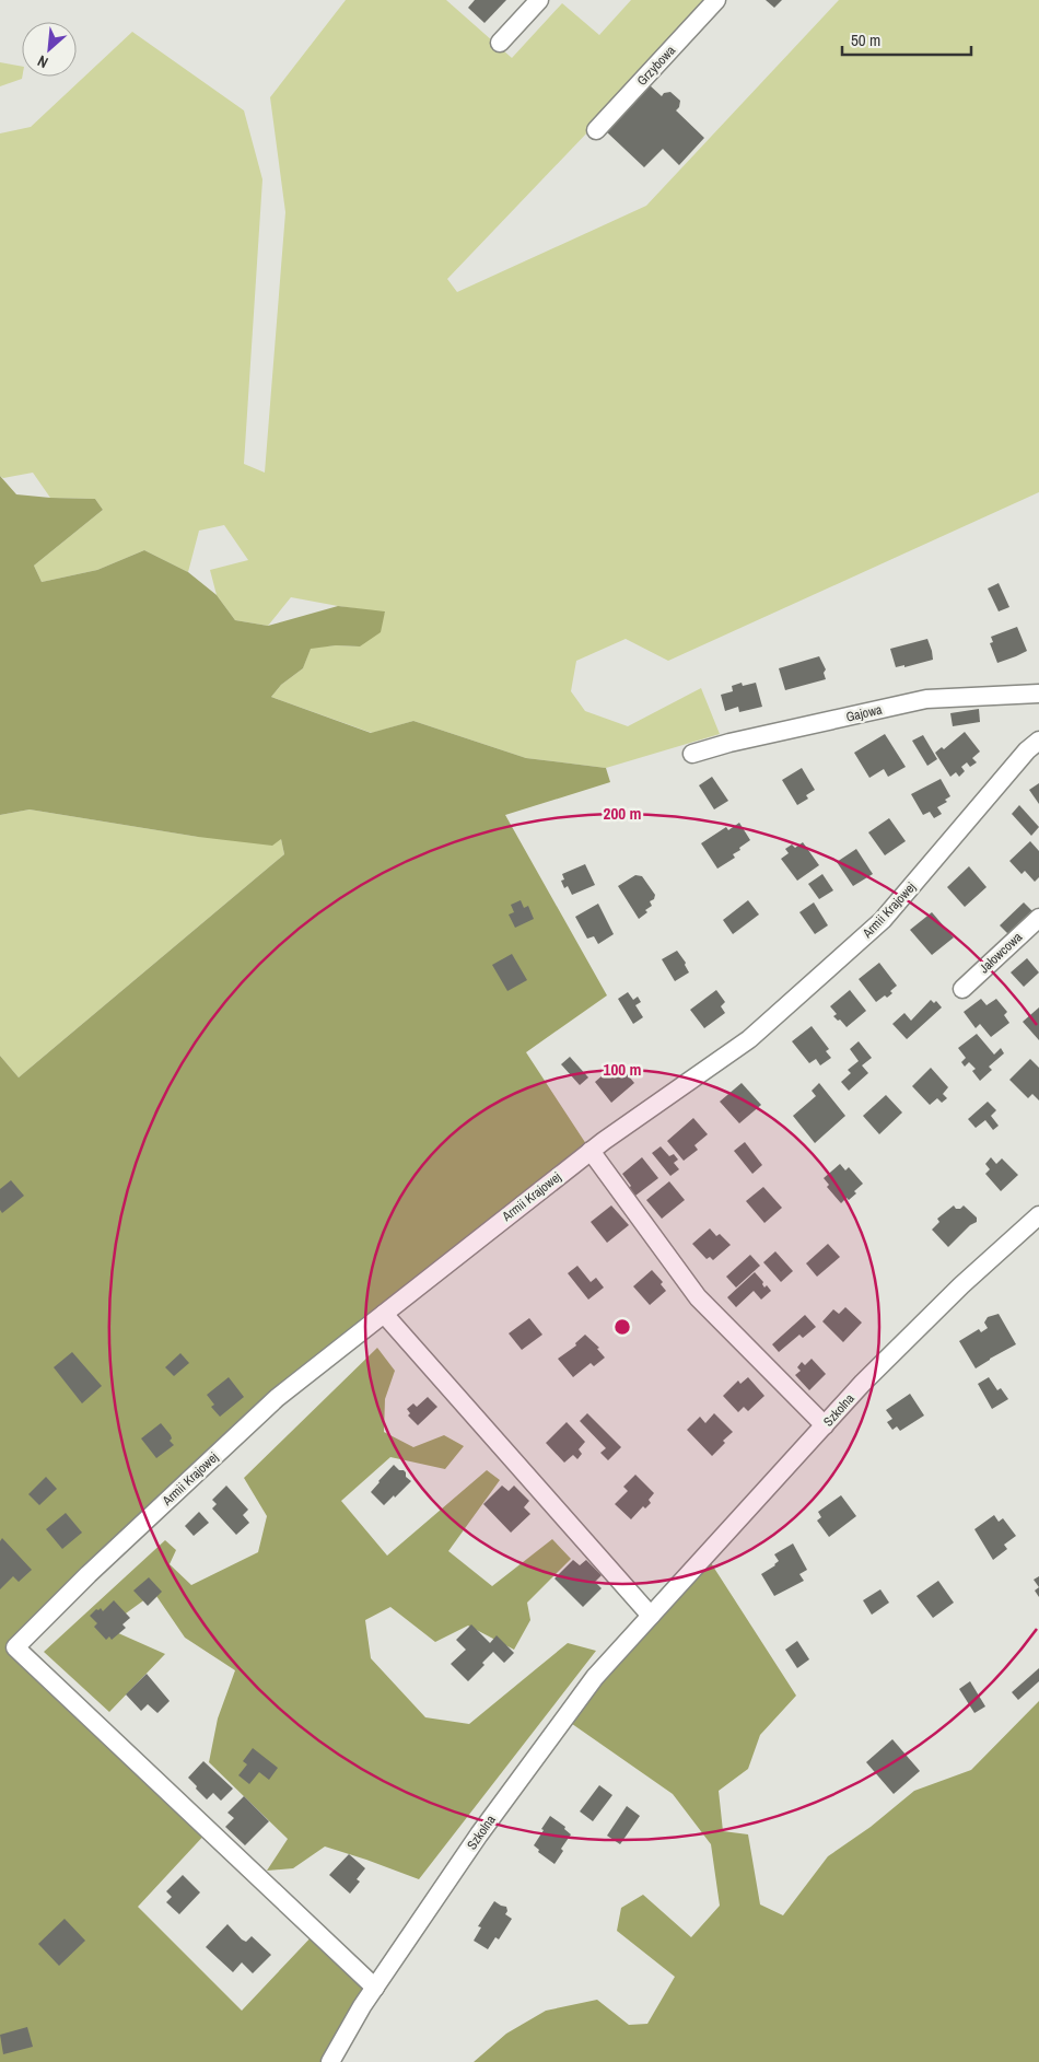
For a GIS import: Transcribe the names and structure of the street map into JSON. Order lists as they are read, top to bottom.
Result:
{
  "streets": {
    "street": [
      "Grzybowa",
      "Gajowa",
      "Armii Krajowej",
      "Jałowcowa",
      "Szkolna"
    ]
  },
  "crossings": [
    ["Armii Krajowej", "Szkolna"]
  ],
  "scale_bar": "50 m",
  "north": "bottom left",
  "rings": ["200 m", "100 m"]
}
